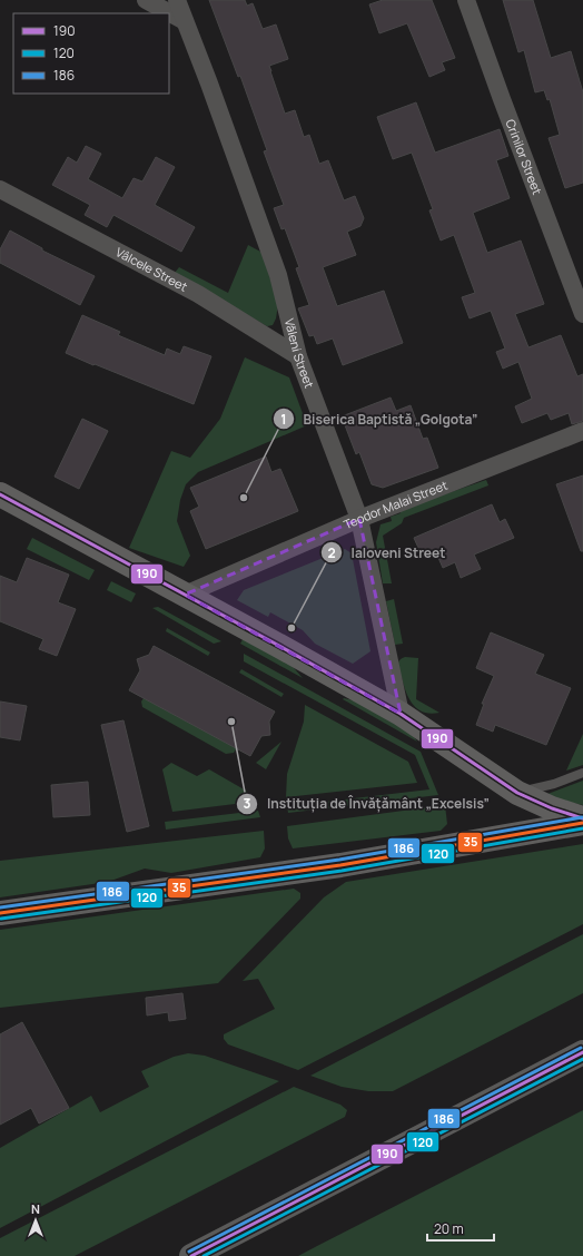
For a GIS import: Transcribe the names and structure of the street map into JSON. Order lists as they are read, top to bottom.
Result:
{
  "streets": {
    "street": [
      "Crinilor Street",
      "Vâlcele Street",
      "Văleni Street",
      "Teodor Malai Street"
    ]
  },
  "crossings": [
    ["Vâlcele Street", "Văleni Street"],
    ["Văleni Street", "Teodor Malai Street"]
  ],
  "places": ["Biserica Baptistă „Golgota”", "Ialoveni Street", "Instituția de Învățământ „Excelsis”"],
  "lines": [
    "transit line 190",
    "transit line 186",
    "transit line 35",
    "transit line 120"
  ],
  "legend": ["190", "120", "186"],
  "scale_bar": "20 m",
  "north": "top"
}
